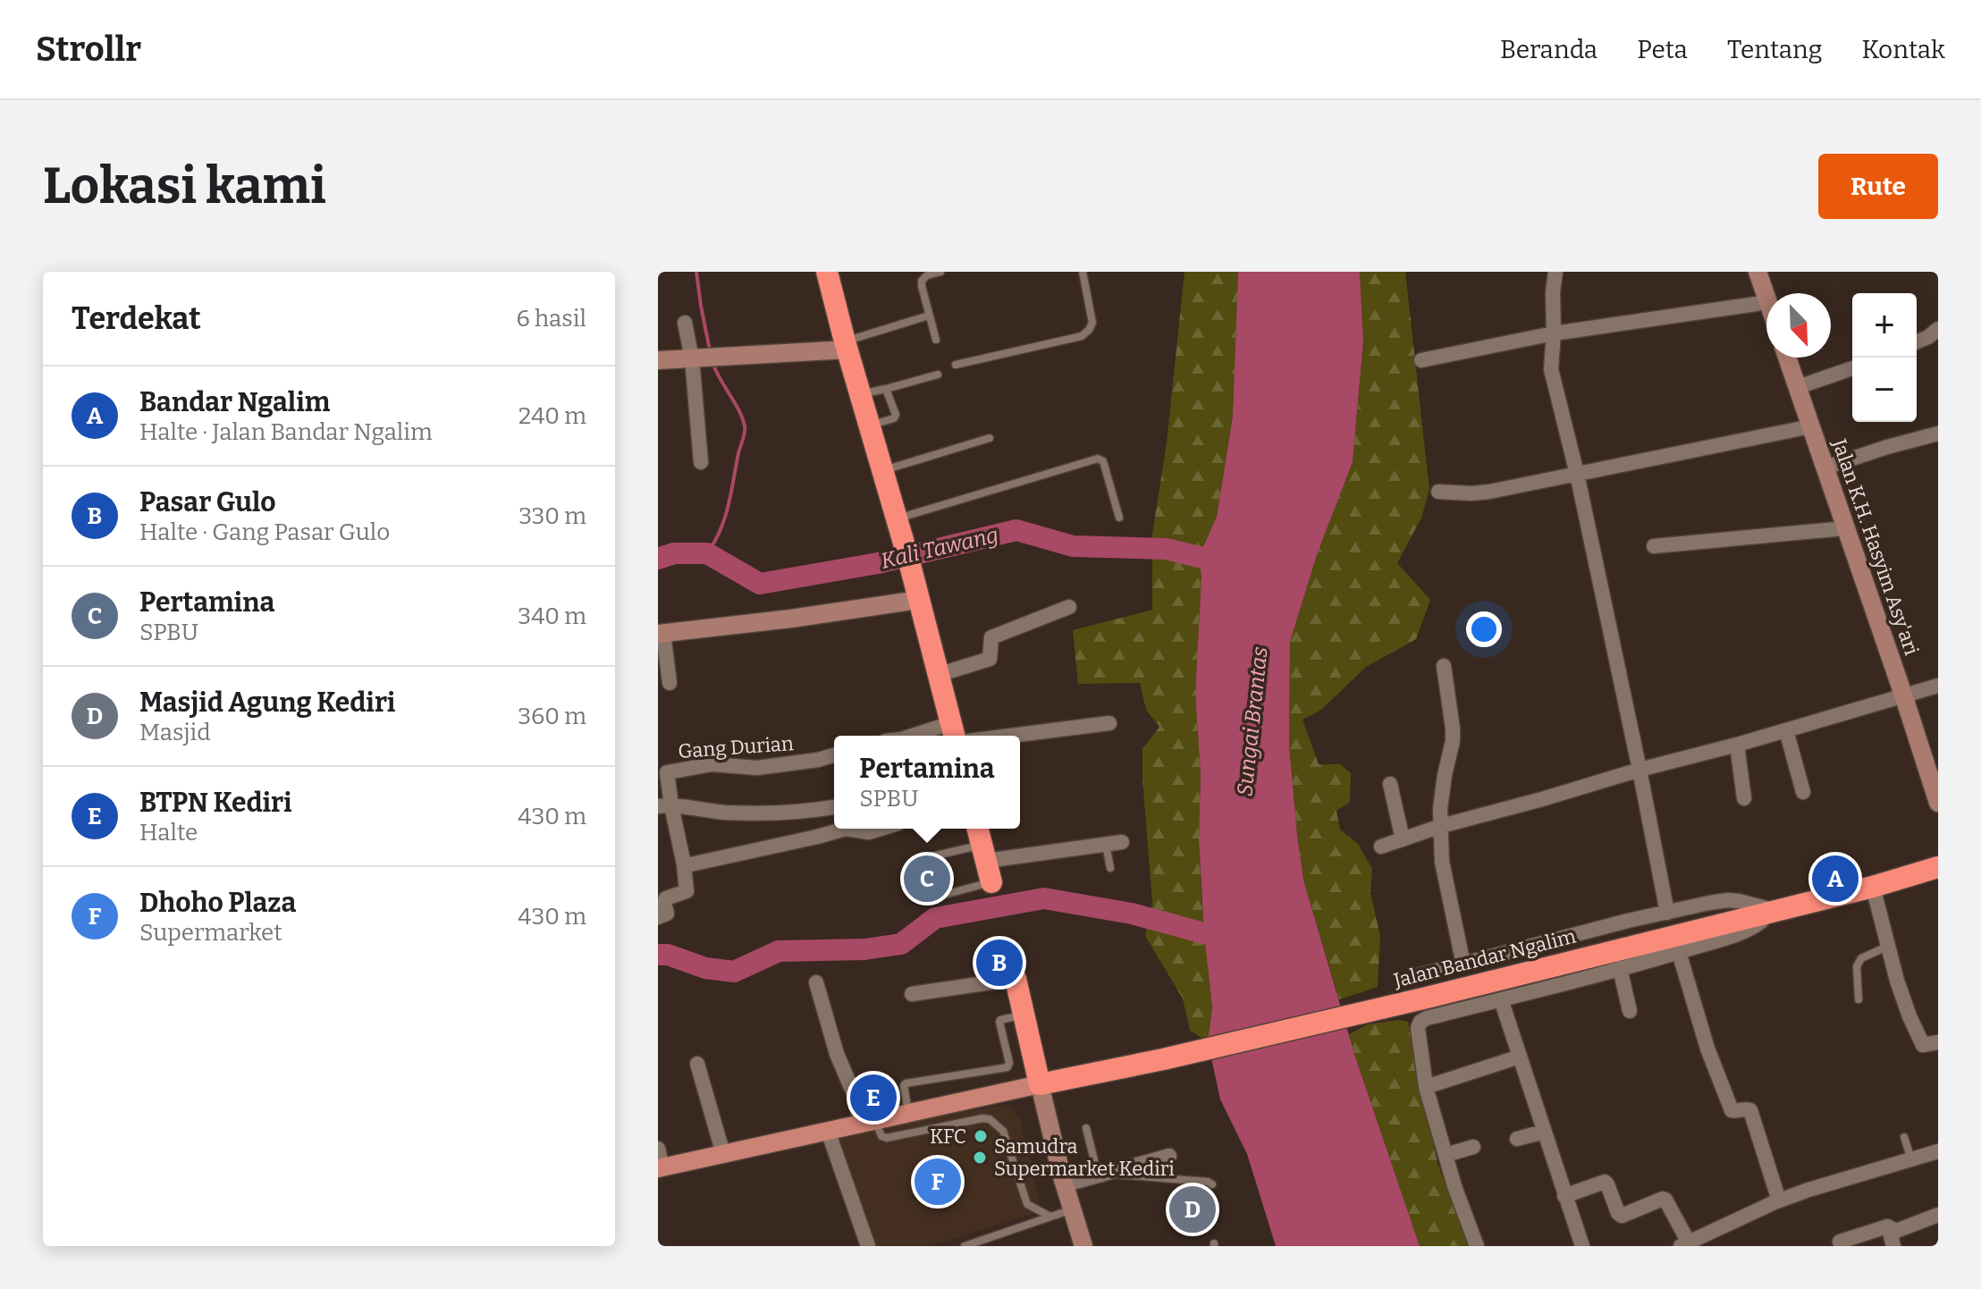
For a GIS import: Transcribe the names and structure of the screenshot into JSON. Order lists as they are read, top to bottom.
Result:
{
  "streets": {
    "highway": ["Jalan Bandar Ngalim"],
    "street": ["Jalan K.H. Hasyim Asy'ari", "Gang Durian"]
  },
  "water": ["Kali Tawang", "Sungai Brantas"],
  "places": ["KFC", "Samudra Supermarket Kediri"],
  "north": "bottom right",
  "page": {
    "header": "Strollr",
    "nav": [
      "Beranda",
      "Peta",
      "Tentang",
      "Kontak"
    ],
    "buttons": "Rute",
    "title": "Lokasi kami",
    "heading": ["Terdekat", "6 hasil"],
    "map_buttons": ["+", "−"],
    "list": [
      {
        "mark": "A",
        "name": "Bandar Ngalim",
        "note": "Halte · Jalan Bandar Ngalim",
        "value": "240 m"
      },
      {
        "mark": "B",
        "name": "Pasar Gulo",
        "note": "Halte · Gang Pasar Gulo",
        "value": "330 m"
      },
      {
        "mark": "C",
        "name": "Pertamina",
        "note": "SPBU",
        "value": "340 m"
      },
      {
        "mark": "D",
        "name": "Masjid Agung Kediri",
        "note": "Masjid",
        "value": "360 m"
      },
      {
        "mark": "E",
        "name": "BTPN Kediri",
        "note": "Halte",
        "value": "430 m"
      },
      {
        "mark": "F",
        "name": "Dhoho Plaza",
        "note": "Supermarket",
        "value": "430 m"
      }
    ],
    "popup": ["Pertamina", "SPBU"],
    "pins": [
      "A",
      "C",
      "B",
      "E",
      "F",
      "D"
    ]
  }
}
